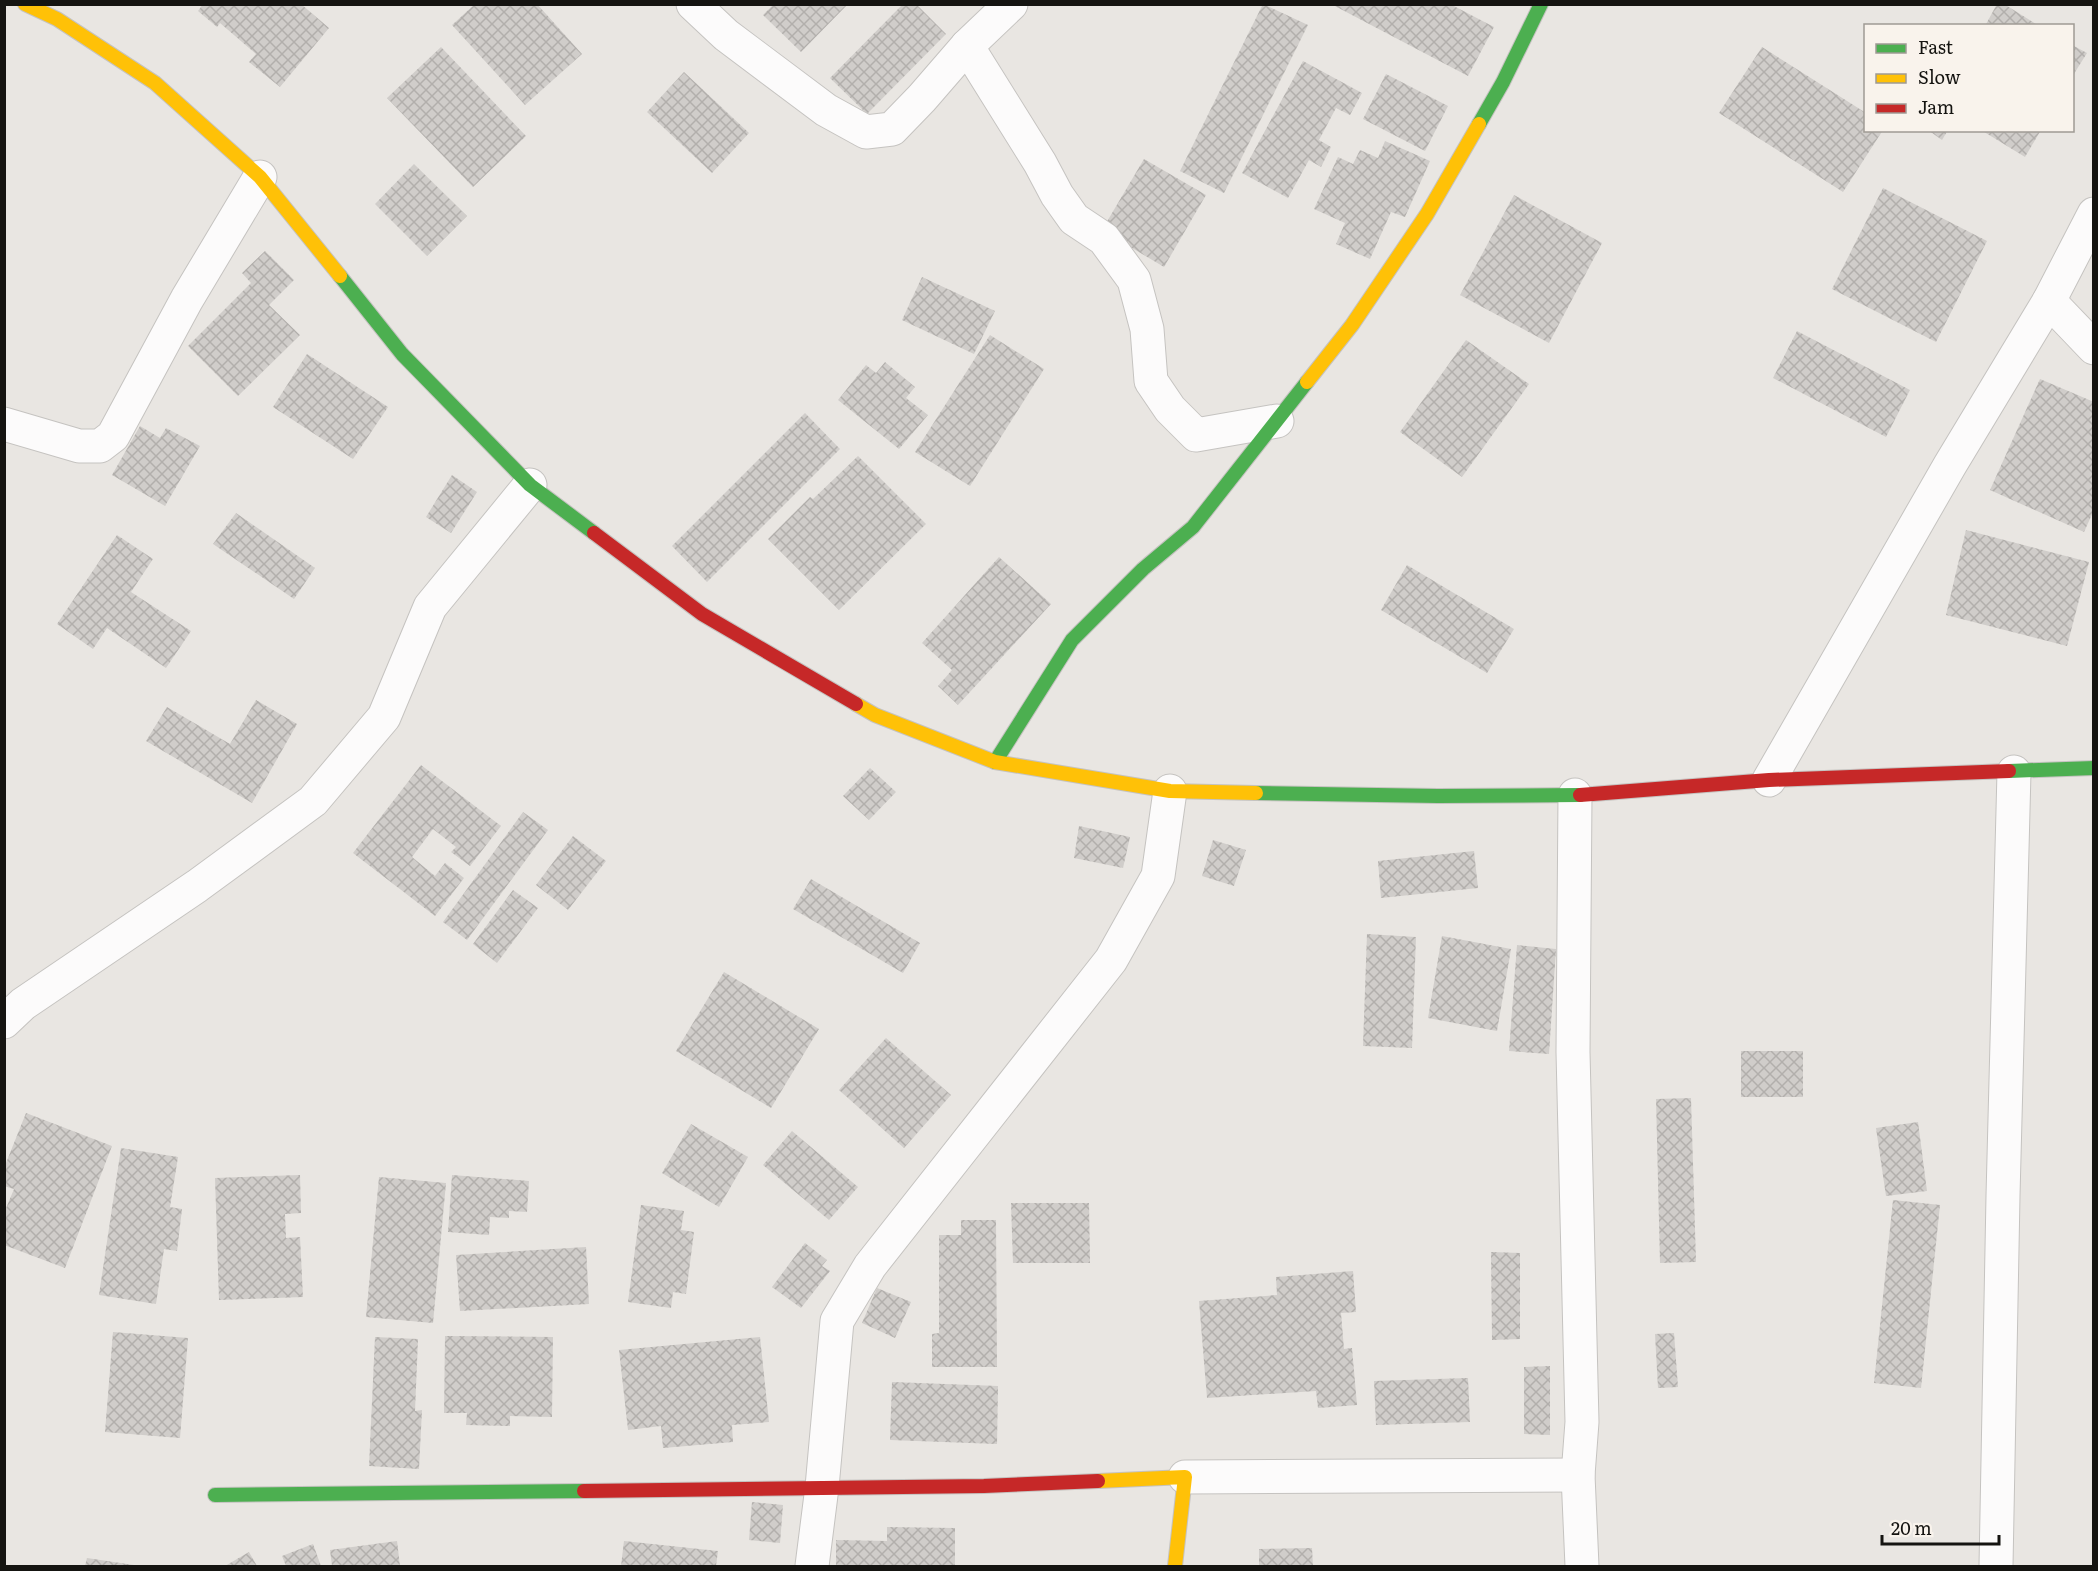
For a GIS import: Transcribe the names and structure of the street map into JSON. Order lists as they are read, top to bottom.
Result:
{
  "legend": ["Fast", "Slow", "Jam"],
  "scale_bar": "20 m"
}
